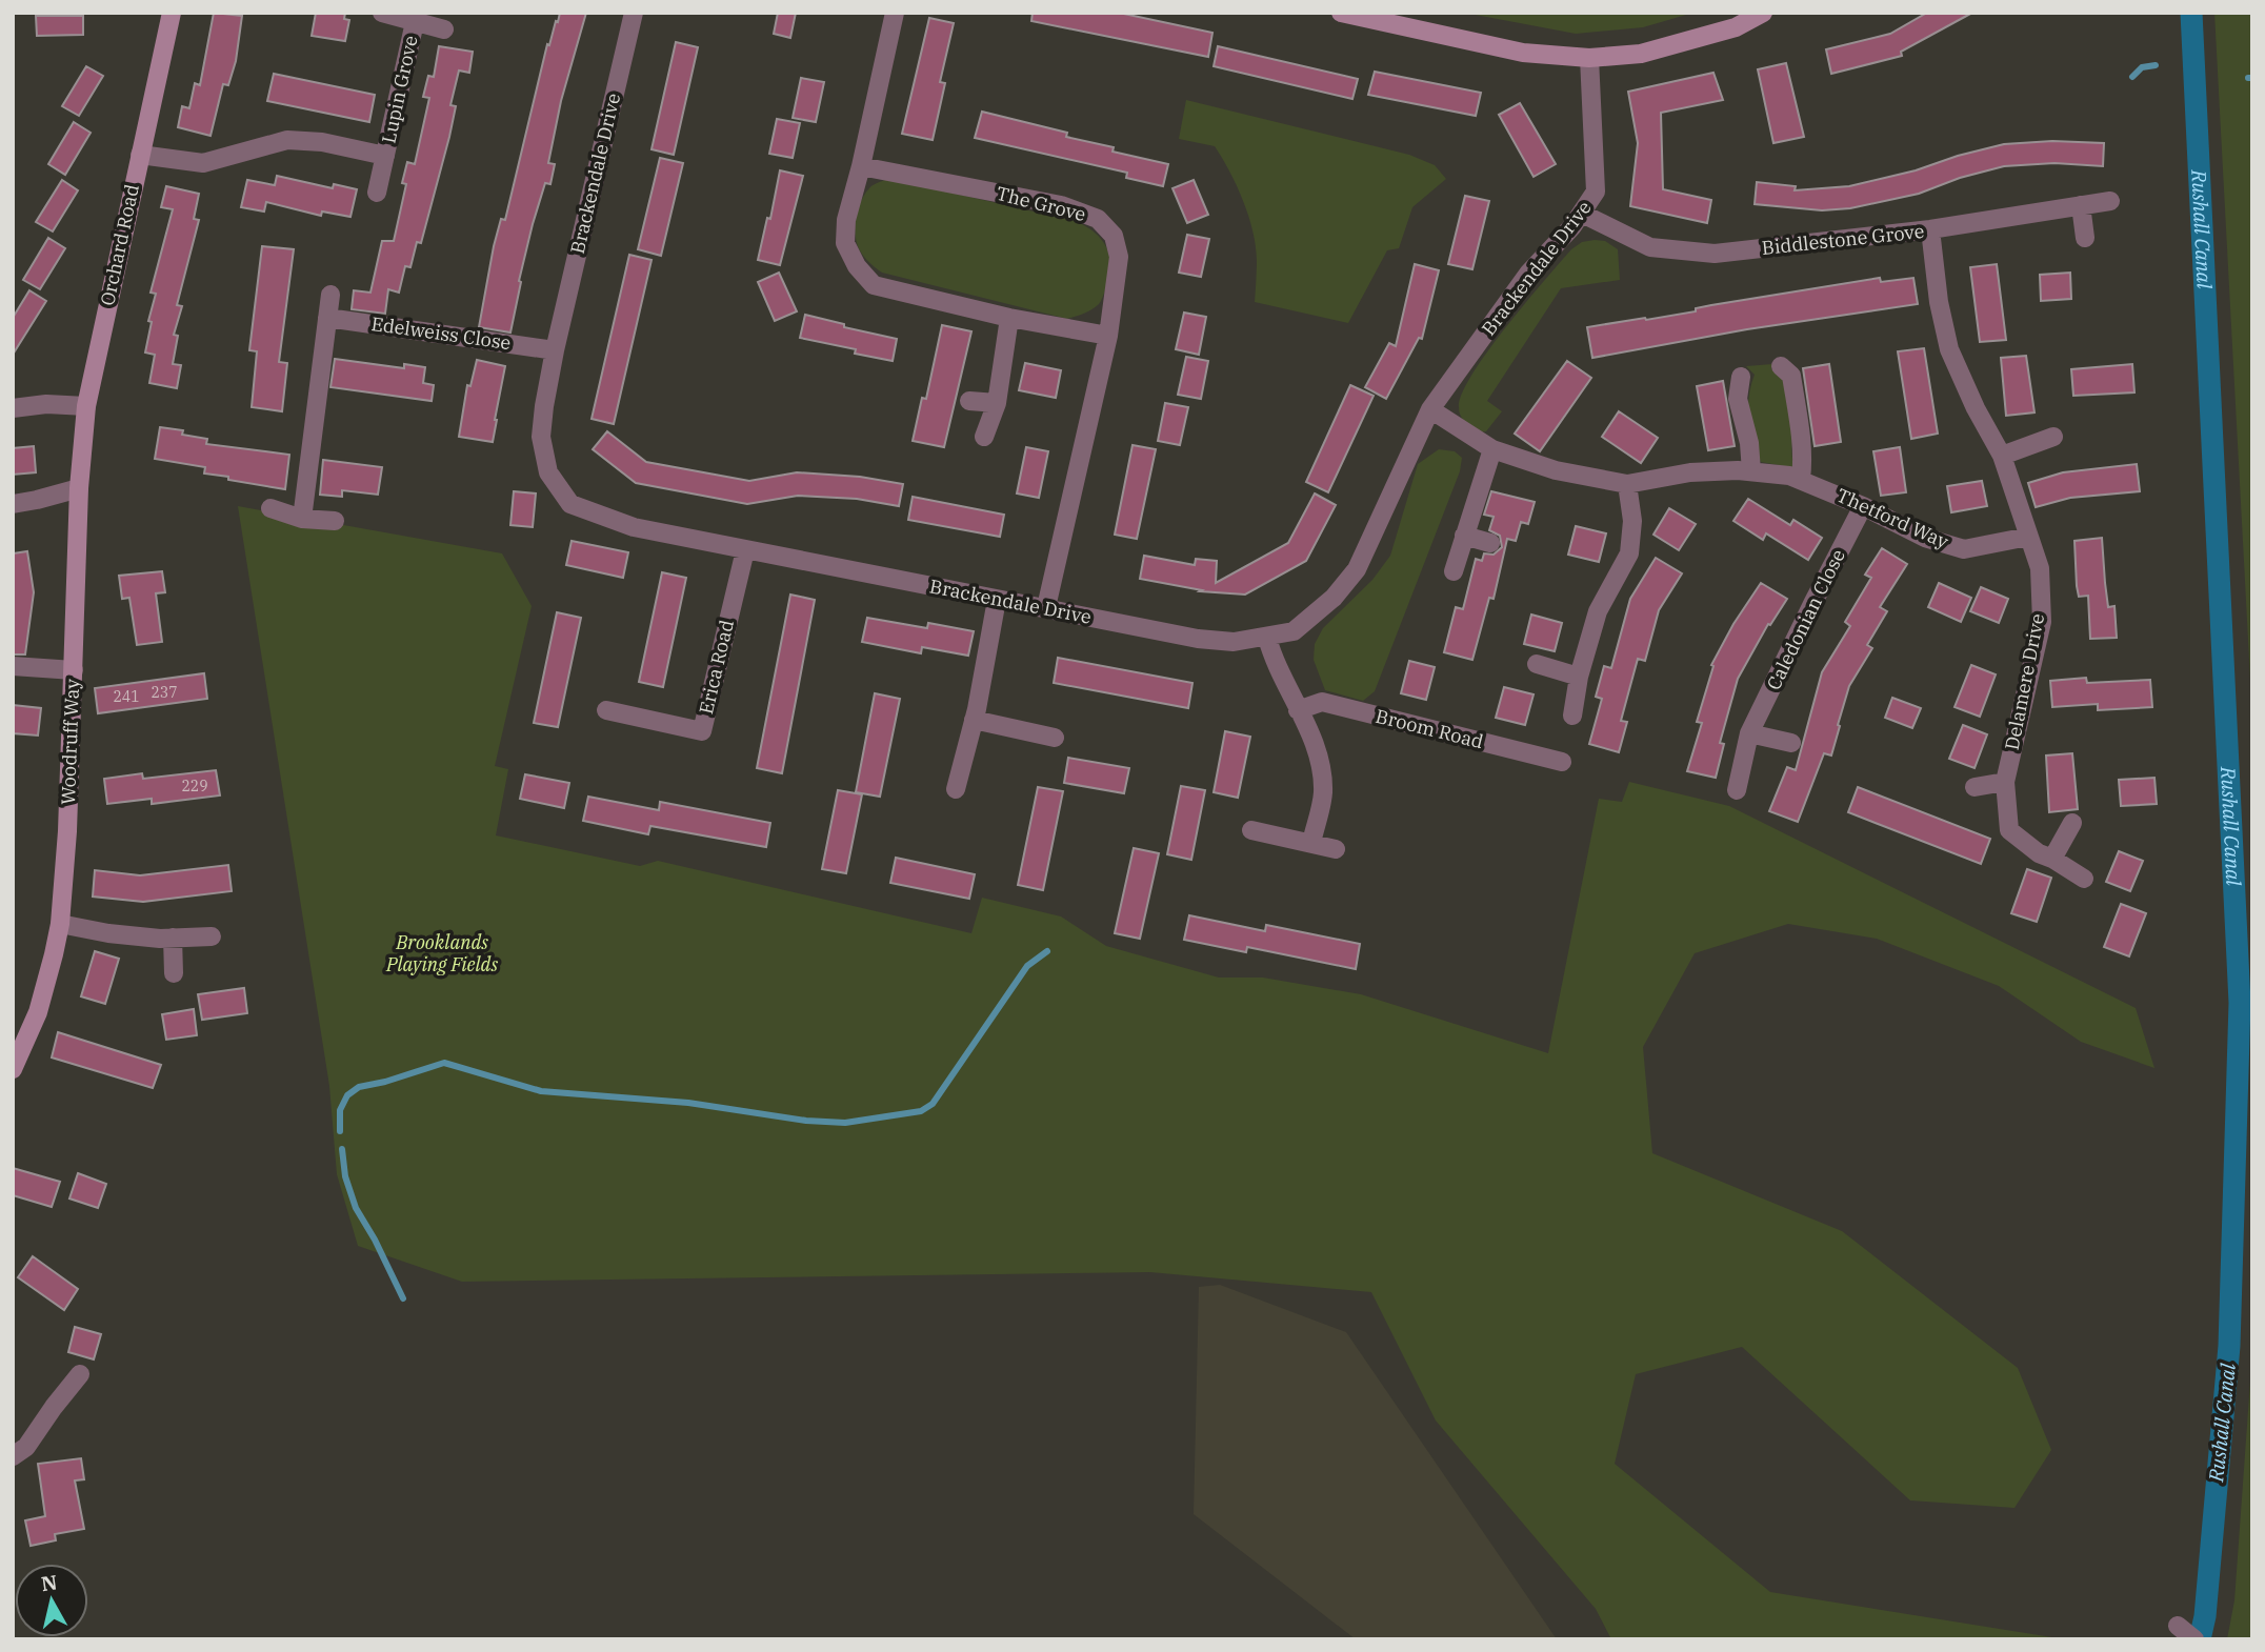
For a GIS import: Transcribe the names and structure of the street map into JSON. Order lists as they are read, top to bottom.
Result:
{
  "streets": {
    "street": [
      "Lupin Grove",
      "Brackendale Drive",
      "The Grove",
      "Biddlestone Grove",
      "Orchard Road",
      "Edelweiss Close",
      "Thetford Way",
      "Caledonian Close",
      "Erica Road",
      "Delamere Drive",
      "Broom Road",
      "Woodruff Way"
    ]
  },
  "crossings": [
    ["Lupin Grove", "Orchard Road"],
    ["Brackendale Drive", "The Grove"],
    ["Brackendale Drive", "Biddlestone Grove"],
    ["Brackendale Drive", "Edelweiss Close"],
    ["Brackendale Drive", "Thetford Way"],
    ["Brackendale Drive", "Erica Road"],
    ["Biddlestone Grove", "Delamere Drive"],
    ["Orchard Road", "Woodruff Way"],
    ["Thetford Way", "Caledonian Close"],
    ["Thetford Way", "Delamere Drive"]
  ],
  "water": ["Rushall Canal"],
  "parks": ["Brooklands Playing Fields"],
  "house_numbers": ["237", "241", "229"],
  "north": "top"
}
